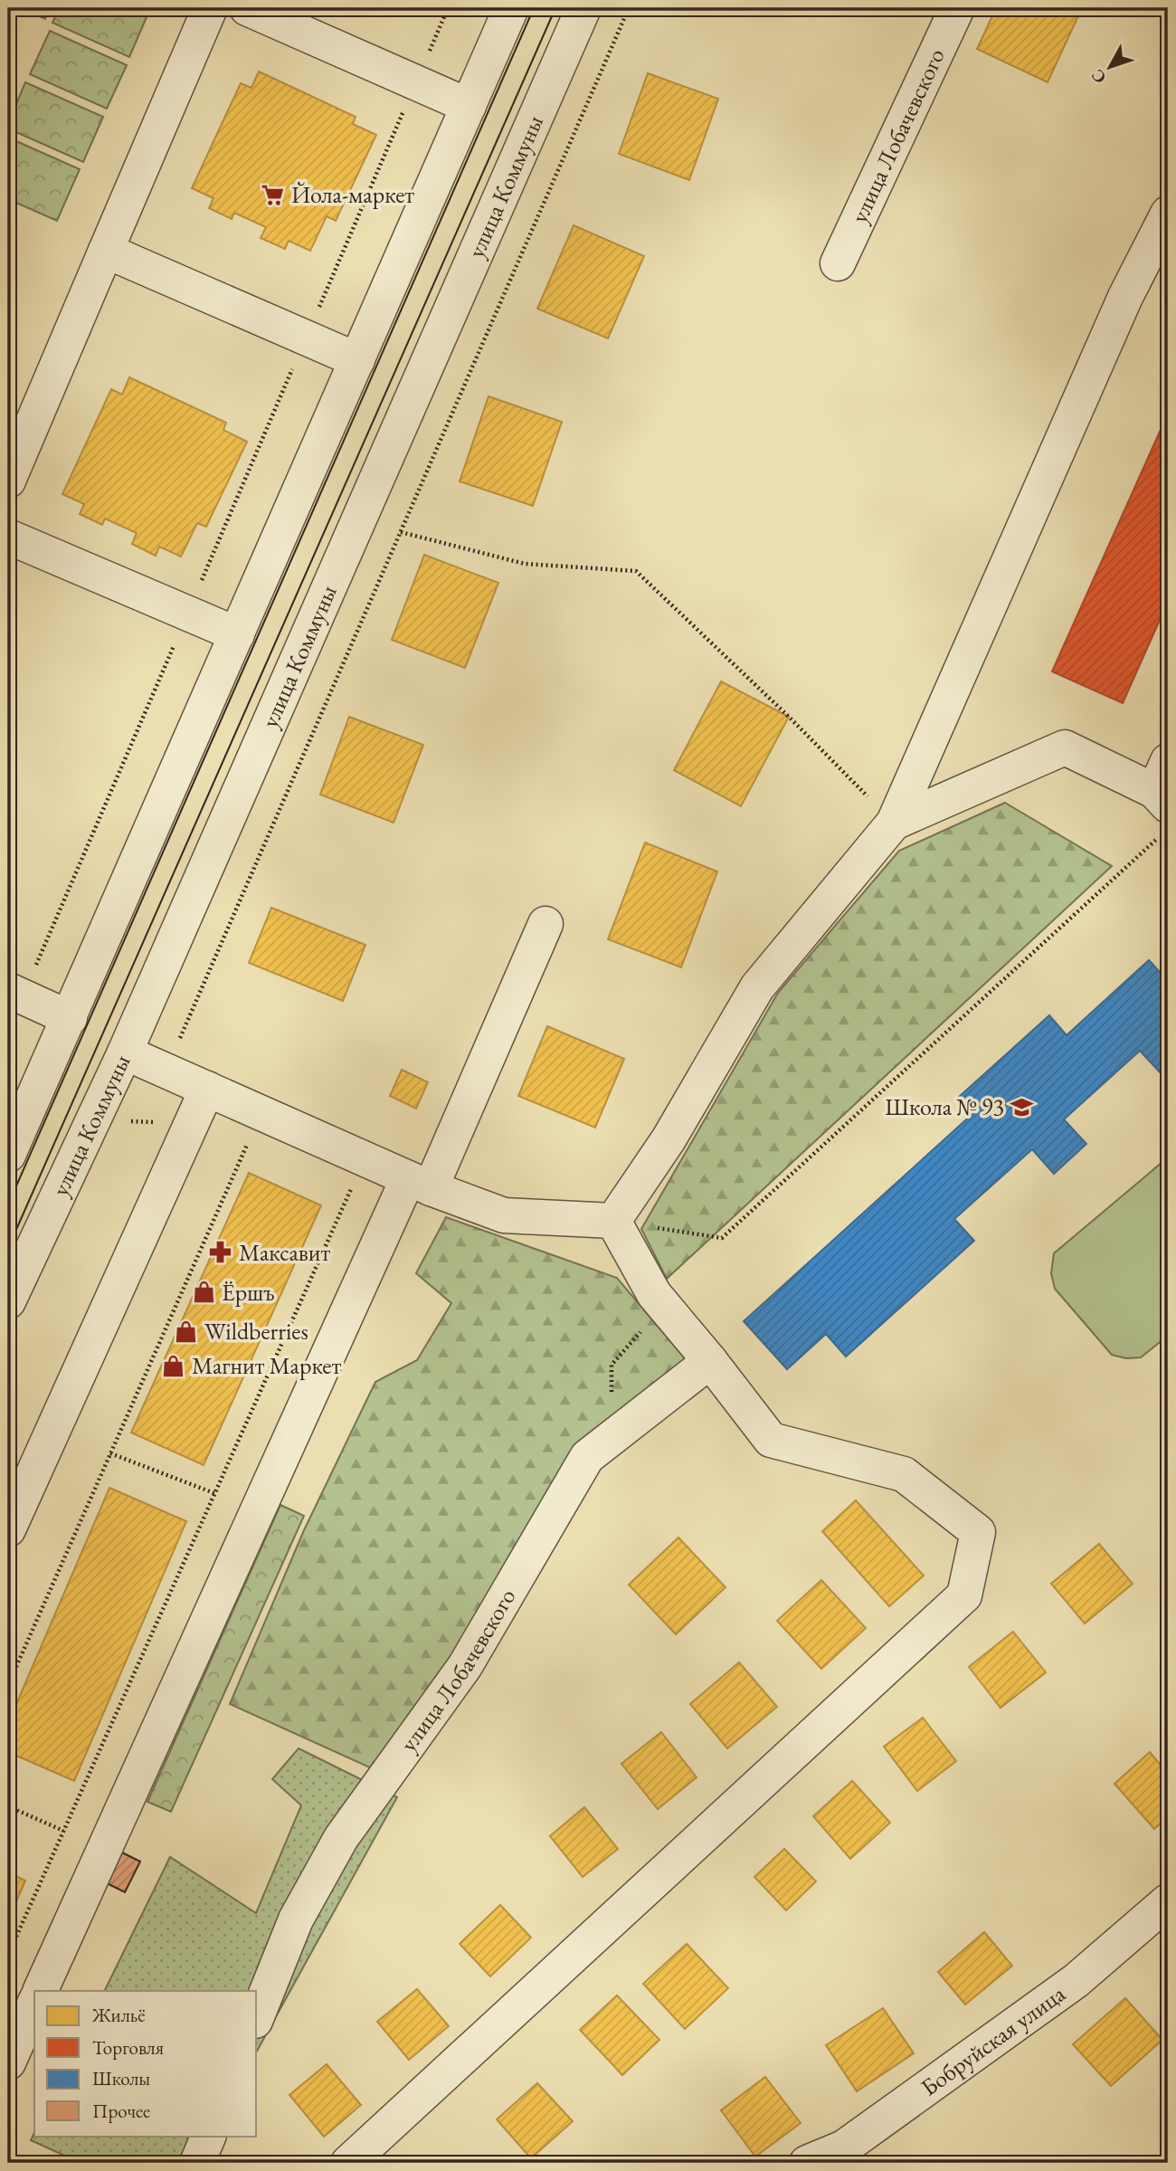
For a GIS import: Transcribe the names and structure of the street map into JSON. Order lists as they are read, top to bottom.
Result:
{
  "streets": {
    "street": ["улица Лобачевского", "улица Коммуны", "Бобруйская улица"]
  },
  "places": {
    "supermarket": ["Йола-маркет"],
    "school or university": ["Школа № 93"],
    "pharmacy": ["Максавит"],
    "shop": ["Ёршъ", "Wildberries", "Магнит Маркет"]
  },
  "legend": [
    "Жильё",
    "Торговля",
    "Школы",
    "Прочее"
  ],
  "north": "bottom left"
}
